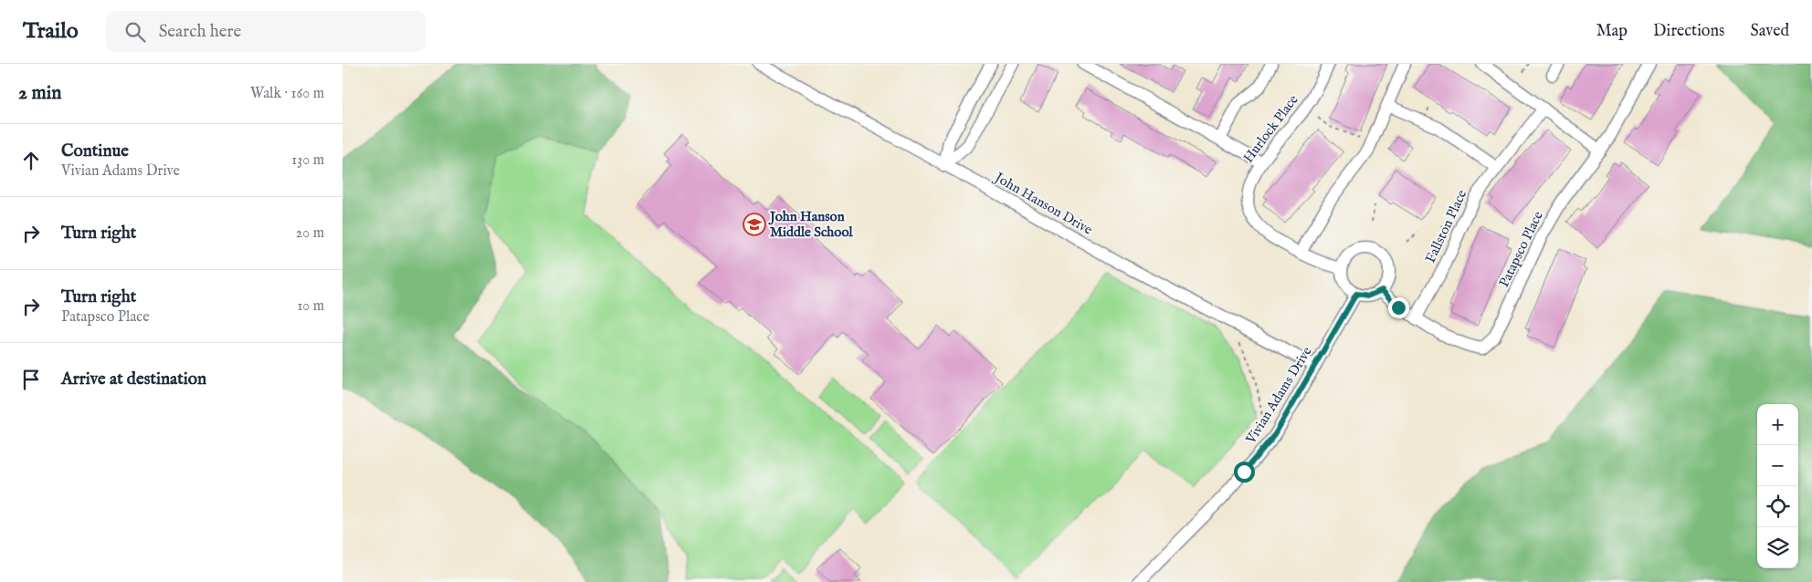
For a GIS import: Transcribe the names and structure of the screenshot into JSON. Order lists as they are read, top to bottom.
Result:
{
  "streets": {
    "street": [
      "Hurlock Place",
      "John Hanson Drive",
      "Fallston Place",
      "Patapsco Place",
      "Vivian Adams Drive"
    ]
  },
  "crossings": [
    ["Hurlock Place", "Patapsco Place"],
    ["Hurlock Place", "Vivian Adams Drive"],
    ["John Hanson Drive", "Vivian Adams Drive"],
    ["Fallston Place", "Patapsco Place"],
    ["Patapsco Place", "Vivian Adams Drive"]
  ],
  "places": {
    "school or university": ["John Hanson Middle School"]
  },
  "page": {
    "header": "Trailo",
    "search": "Search here",
    "nav": ["Map", "Directions", "Saved"],
    "heading": ["2 min", "Walk · 160 m"],
    "list": [
      ["Continue", "Vivian Adams Drive", "130 m"],
      ["Turn right", "20 m"],
      ["Turn right", "Patapsco Place", "10 m"],
      "Arrive at destination"
    ],
    "map_buttons": ["+", "−"]
  }
}
